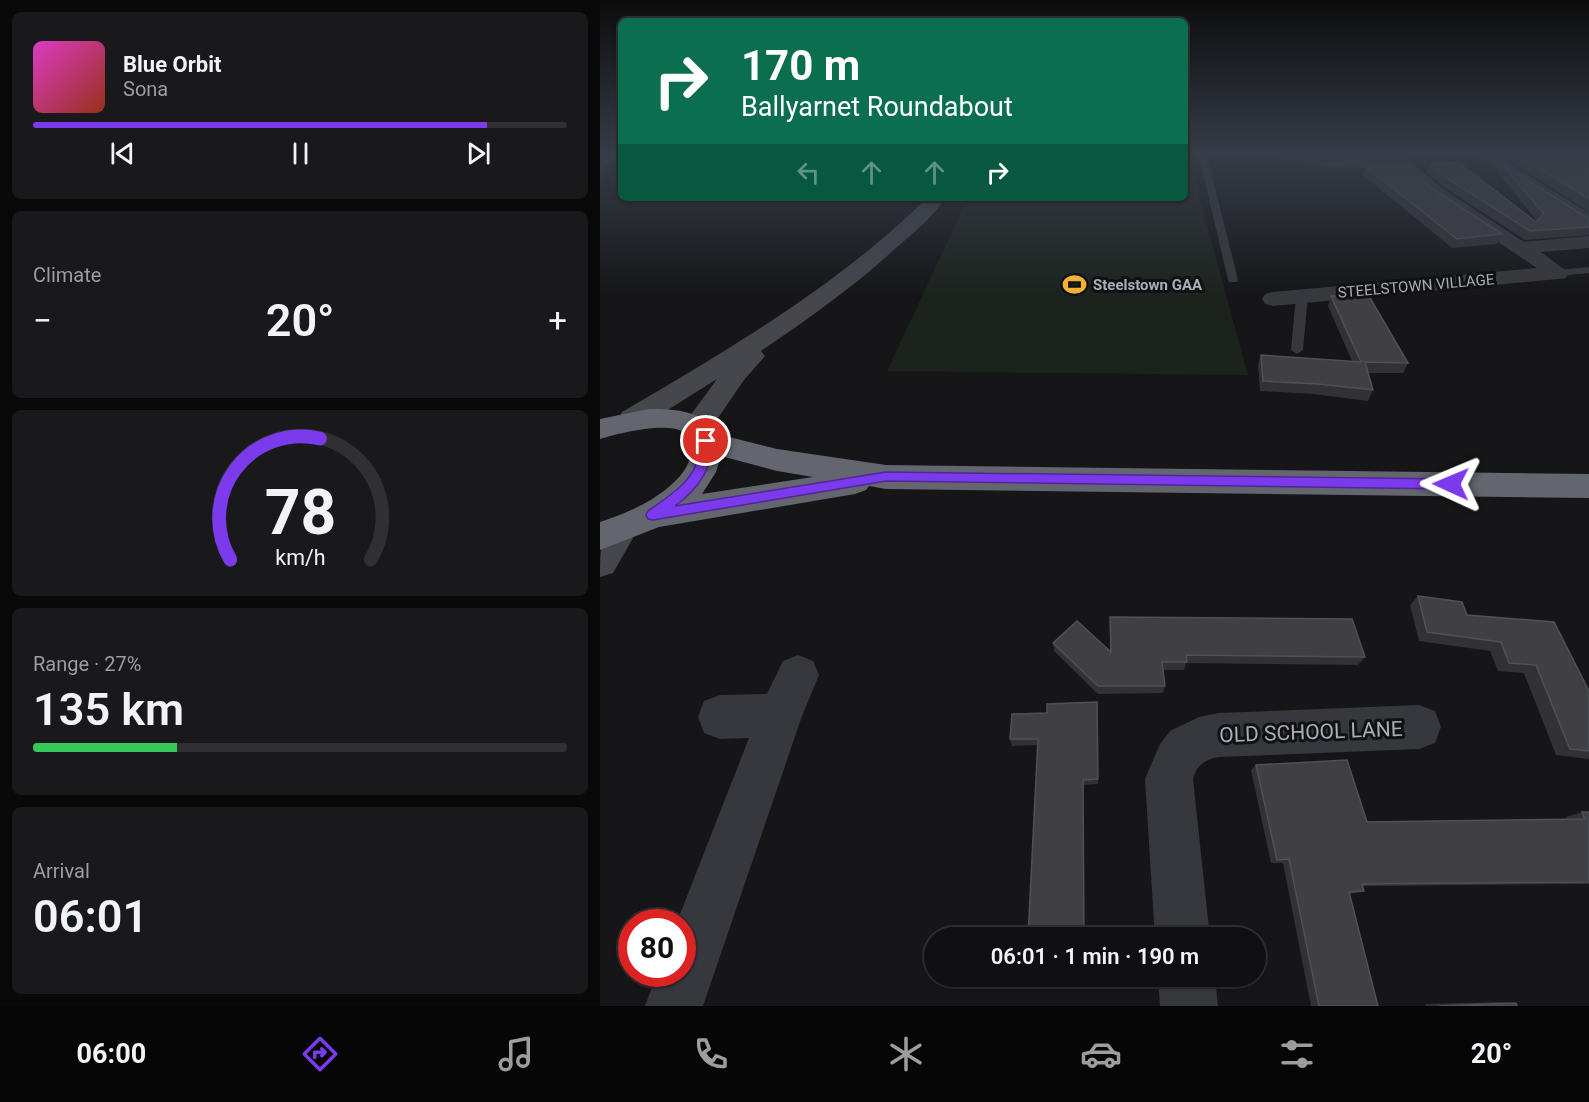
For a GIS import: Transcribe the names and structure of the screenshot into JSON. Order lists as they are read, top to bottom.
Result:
{
  "streets": {
    "street": ["STEELSTOWN VILLAGE", "OLD SCHOOL LANE"]
  },
  "places": {
    "sports": ["Steelstown GAA"]
  },
  "page": {
    "turn": ["170 m", "Ballyarnet Roundabout"],
    "song": ["Blue Orbit", "Sona"],
    "tile": [
      "Climate",
      ["Range · 27%", "135 km"],
      ["Arrival", "06:01"]
    ],
    "heat": ["−", "20°", "+"],
    "limit": "80",
    "trip": "06:01 · 1 min · 190 m",
    "tabs": ["06:00", "20°"],
    "gauge": ["78", "km/h"]
  }
}
